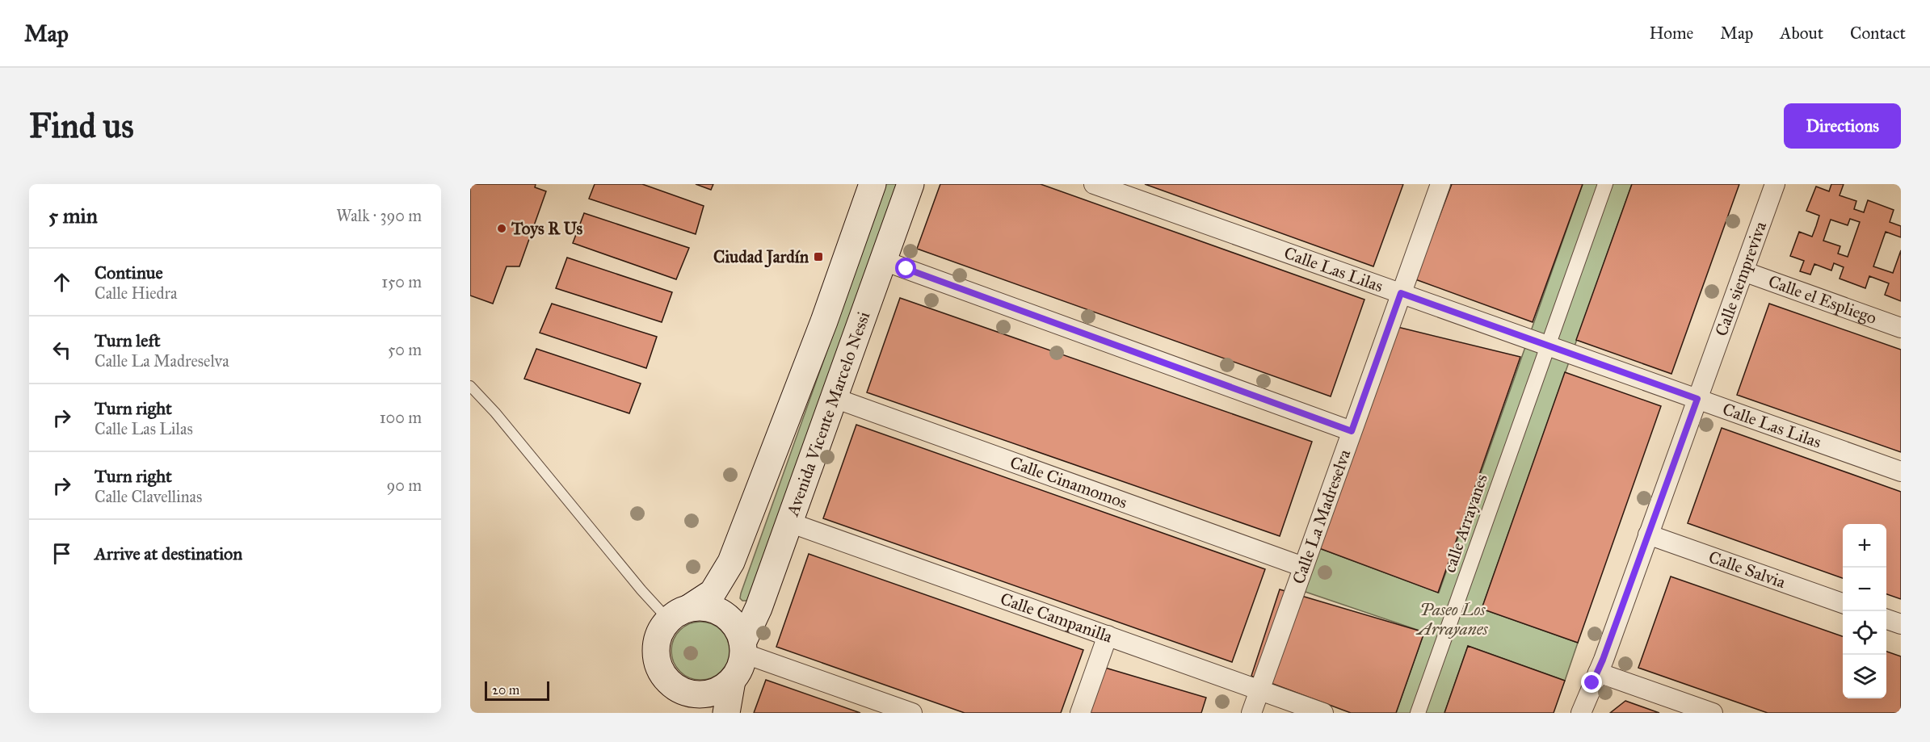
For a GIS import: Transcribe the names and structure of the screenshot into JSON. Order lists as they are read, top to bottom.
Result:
{
  "streets": {
    "main road": ["Avenida Vicente Marcelo Nessi"],
    "street": [
      "Calle Las Lilas",
      "Calle siempreviva",
      "Calle el Espliego",
      "Calle Cinamomos",
      "Calle La Madreselva",
      "calle Arrayanes",
      "Calle Salvia",
      "Calle Campanilla"
    ]
  },
  "crossings": [
    ["Calle Las Lilas", "Calle siempreviva"],
    ["Calle Las Lilas", "Calle La Madreselva"],
    ["Calle Las Lilas", "calle Arrayanes"],
    ["Calle siempreviva", "Calle el Espliego"],
    ["Calle siempreviva", "Calle Salvia"],
    ["Avenida Vicente Marcelo Nessi", "Calle Cinamomos"],
    ["Avenida Vicente Marcelo Nessi", "Calle Campanilla"],
    ["Calle Cinamomos", "Calle La Madreselva"],
    ["Calle La Madreselva", "Calle Campanilla"]
  ],
  "parks": ["Paseo Los Arrayanes"],
  "places": {
    "other": ["Toys R Us"],
    "transit": ["Ciudad Jardín"]
  },
  "scale_bar": "20 m",
  "page": {
    "header": "Map",
    "nav": [
      "Home",
      "Map",
      "About",
      "Contact"
    ],
    "buttons": "Directions",
    "title": "Find us",
    "heading": ["5 min", "Walk · 390 m"],
    "list": [
      ["Continue", "Calle Hiedra", "150 m"],
      ["Turn left", "Calle La Madreselva", "50 m"],
      ["Turn right", "Calle Las Lilas", "100 m"],
      ["Turn right", "Calle Clavellinas", "90 m"],
      "Arrive at destination"
    ],
    "map_buttons": ["+", "−"],
    "scale": "20 m"
  }
}
